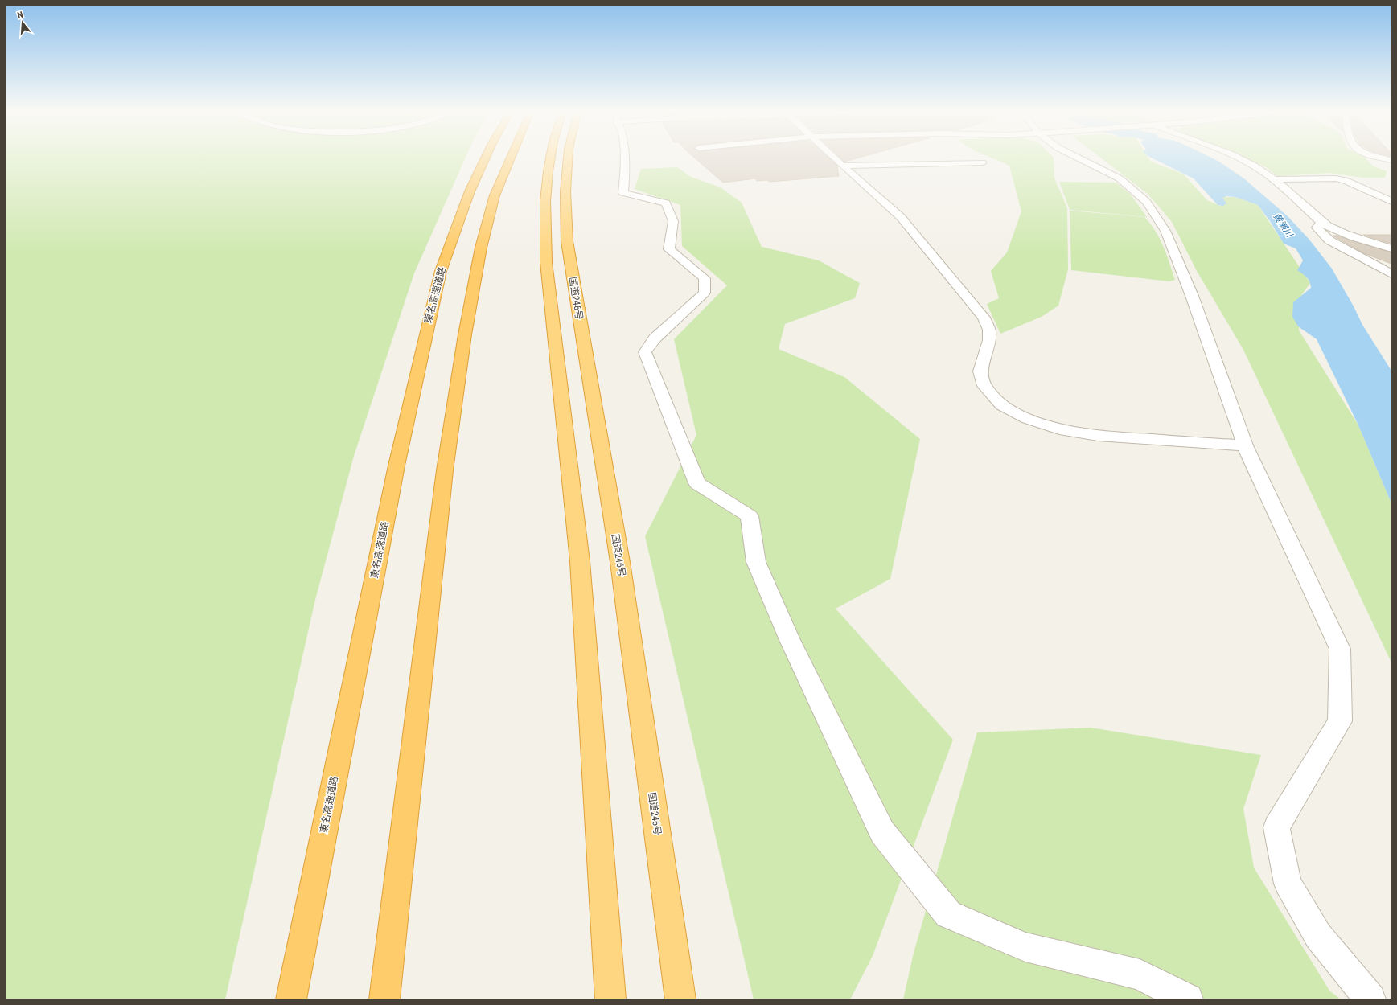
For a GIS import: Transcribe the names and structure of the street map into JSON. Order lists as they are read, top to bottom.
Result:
{
  "streets": {
    "highway": ["東名高速道路", "国道246号"]
  },
  "water": ["黄瀬川"],
  "north": "top"
}
